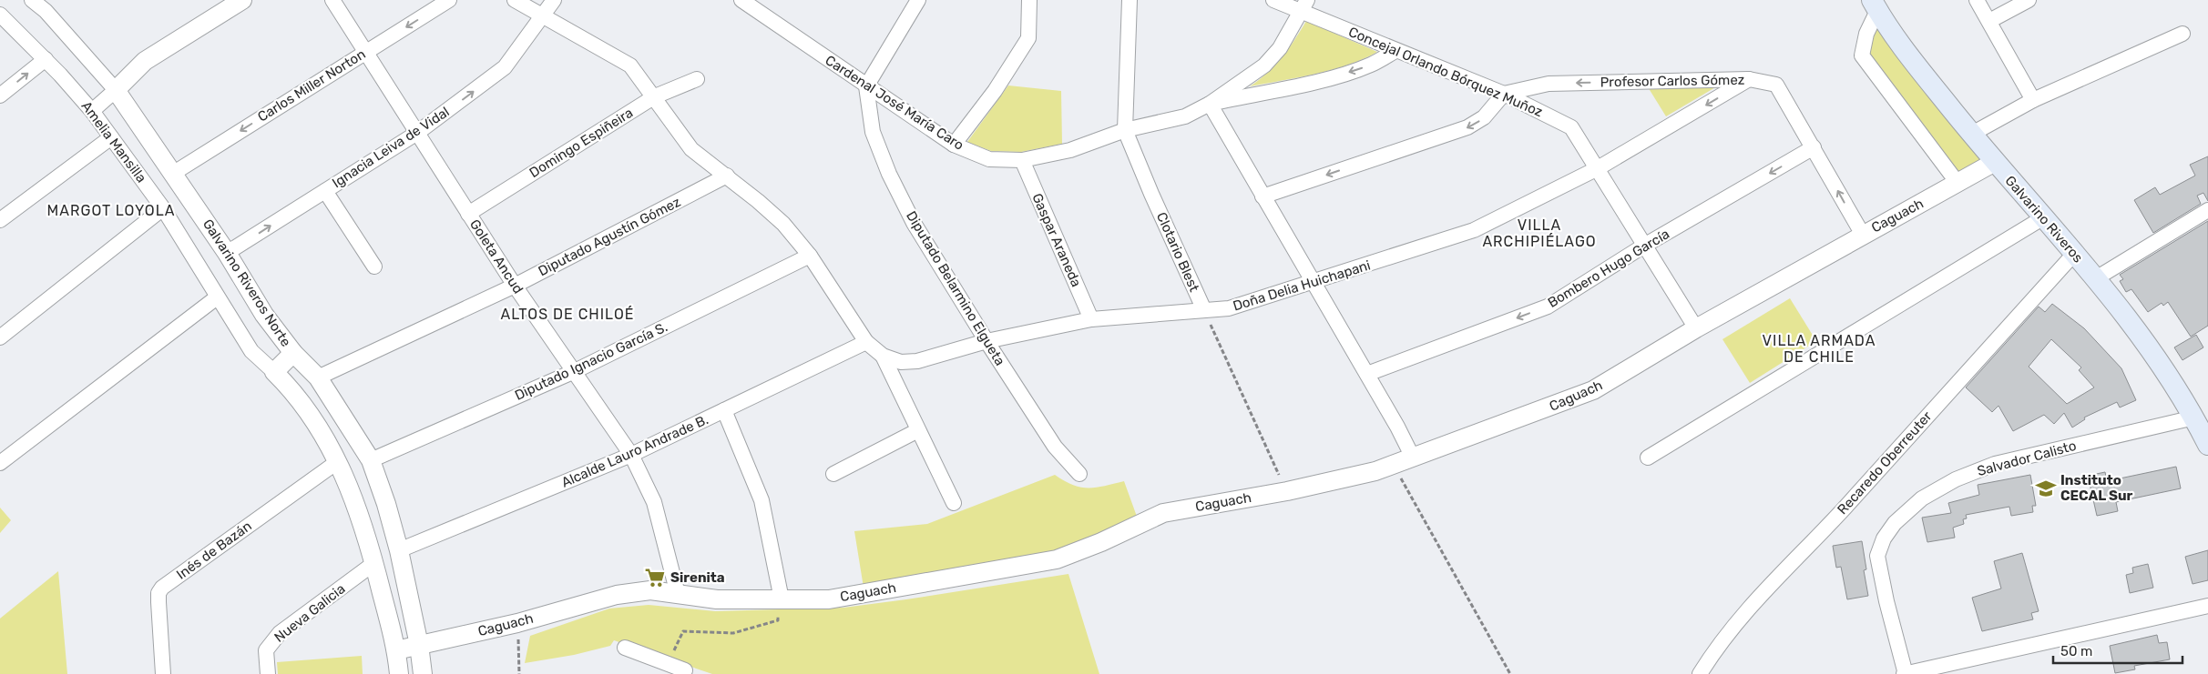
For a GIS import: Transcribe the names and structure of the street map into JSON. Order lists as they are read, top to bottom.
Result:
{
  "streets": {
    "main road": ["Galvarino Riveros"],
    "street": [
      "Concejal Orlando Bórquez Muñoz",
      "Profesor Carlos Gómez",
      "Carlos Miller Norton",
      "Cardenal José María Caro",
      "Amelia Mansilla",
      "Domingo Espiñeira",
      "Ignacia Leiva de Vidal",
      "Caguach",
      "Diputado Agustín Gómez",
      "Gaspar Araneda",
      "Clotario Blest",
      "Goleta Ancud",
      "Bombero Hugo García",
      "Galvarino Riveros Norte",
      "Doña Delia Huichapani",
      "Diputado Belarmino Elgueta",
      "Diputado Ignacio García S.",
      "Alcalde Lauro Andrade B.",
      "Salvador Calisto",
      "Recaredo Oberreuter",
      "Inés de Bazán",
      "Nueva Galicia"
    ]
  },
  "crossings": [
    ["Concejal Orlando Bórquez Muñoz", "Profesor Carlos Gómez"],
    ["Concejal Orlando Bórquez Muñoz", "Cardenal José María Caro"],
    ["Concejal Orlando Bórquez Muñoz", "Caguach"],
    ["Concejal Orlando Bórquez Muñoz", "Bombero Hugo García"],
    ["Concejal Orlando Bórquez Muñoz", "Doña Delia Huichapani"],
    ["Profesor Carlos Gómez", "Caguach"],
    ["Profesor Carlos Gómez", "Bombero Hugo García"],
    ["Profesor Carlos Gómez", "Doña Delia Huichapani"],
    ["Carlos Miller Norton", "Goleta Ancud"],
    ["Carlos Miller Norton", "Galvarino Riveros Norte"],
    ["Cardenal José María Caro", "Gaspar Araneda"],
    ["Cardenal José María Caro", "Clotario Blest"],
    ["Cardenal José María Caro", "Diputado Belarmino Elgueta"],
    ["Domingo Espiñeira", "Goleta Ancud"],
    ["Ignacia Leiva de Vidal", "Goleta Ancud"],
    ["Ignacia Leiva de Vidal", "Galvarino Riveros Norte"],
    ["Caguach", "Galvarino Riveros"],
    ["Caguach", "Goleta Ancud"],
    ["Caguach", "Galvarino Riveros Norte"],
    ["Galvarino Riveros", "Salvador Calisto"],
    ["Galvarino Riveros", "Recaredo Oberreuter"],
    ["Diputado Agustín Gómez", "Goleta Ancud"],
    ["Diputado Agustín Gómez", "Galvarino Riveros Norte"],
    ["Gaspar Araneda", "Doña Delia Huichapani"],
    ["Clotario Blest", "Doña Delia Huichapani"],
    ["Goleta Ancud", "Diputado Ignacio García S."],
    ["Goleta Ancud", "Alcalde Lauro Andrade B."],
    ["Galvarino Riveros Norte", "Diputado Ignacio García S."],
    ["Galvarino Riveros Norte", "Alcalde Lauro Andrade B."],
    ["Doña Delia Huichapani", "Diputado Belarmino Elgueta"]
  ],
  "one_way": ["Profesor Carlos Gómez", "Ignacia Leiva de Vidal", "Bombero Hugo García"],
  "districts": [
    "MARGOT LOYOLA",
    "VILLA ARCHIPIÉLAGO",
    "ALTOS DE CHILOÉ",
    "VILLA ARMADA DE CHILE"
  ],
  "places": {
    "school or university": ["Instituto CECAL Sur"],
    "supermarket": ["Sirenita"]
  },
  "scale_bar": "50 m"
}
